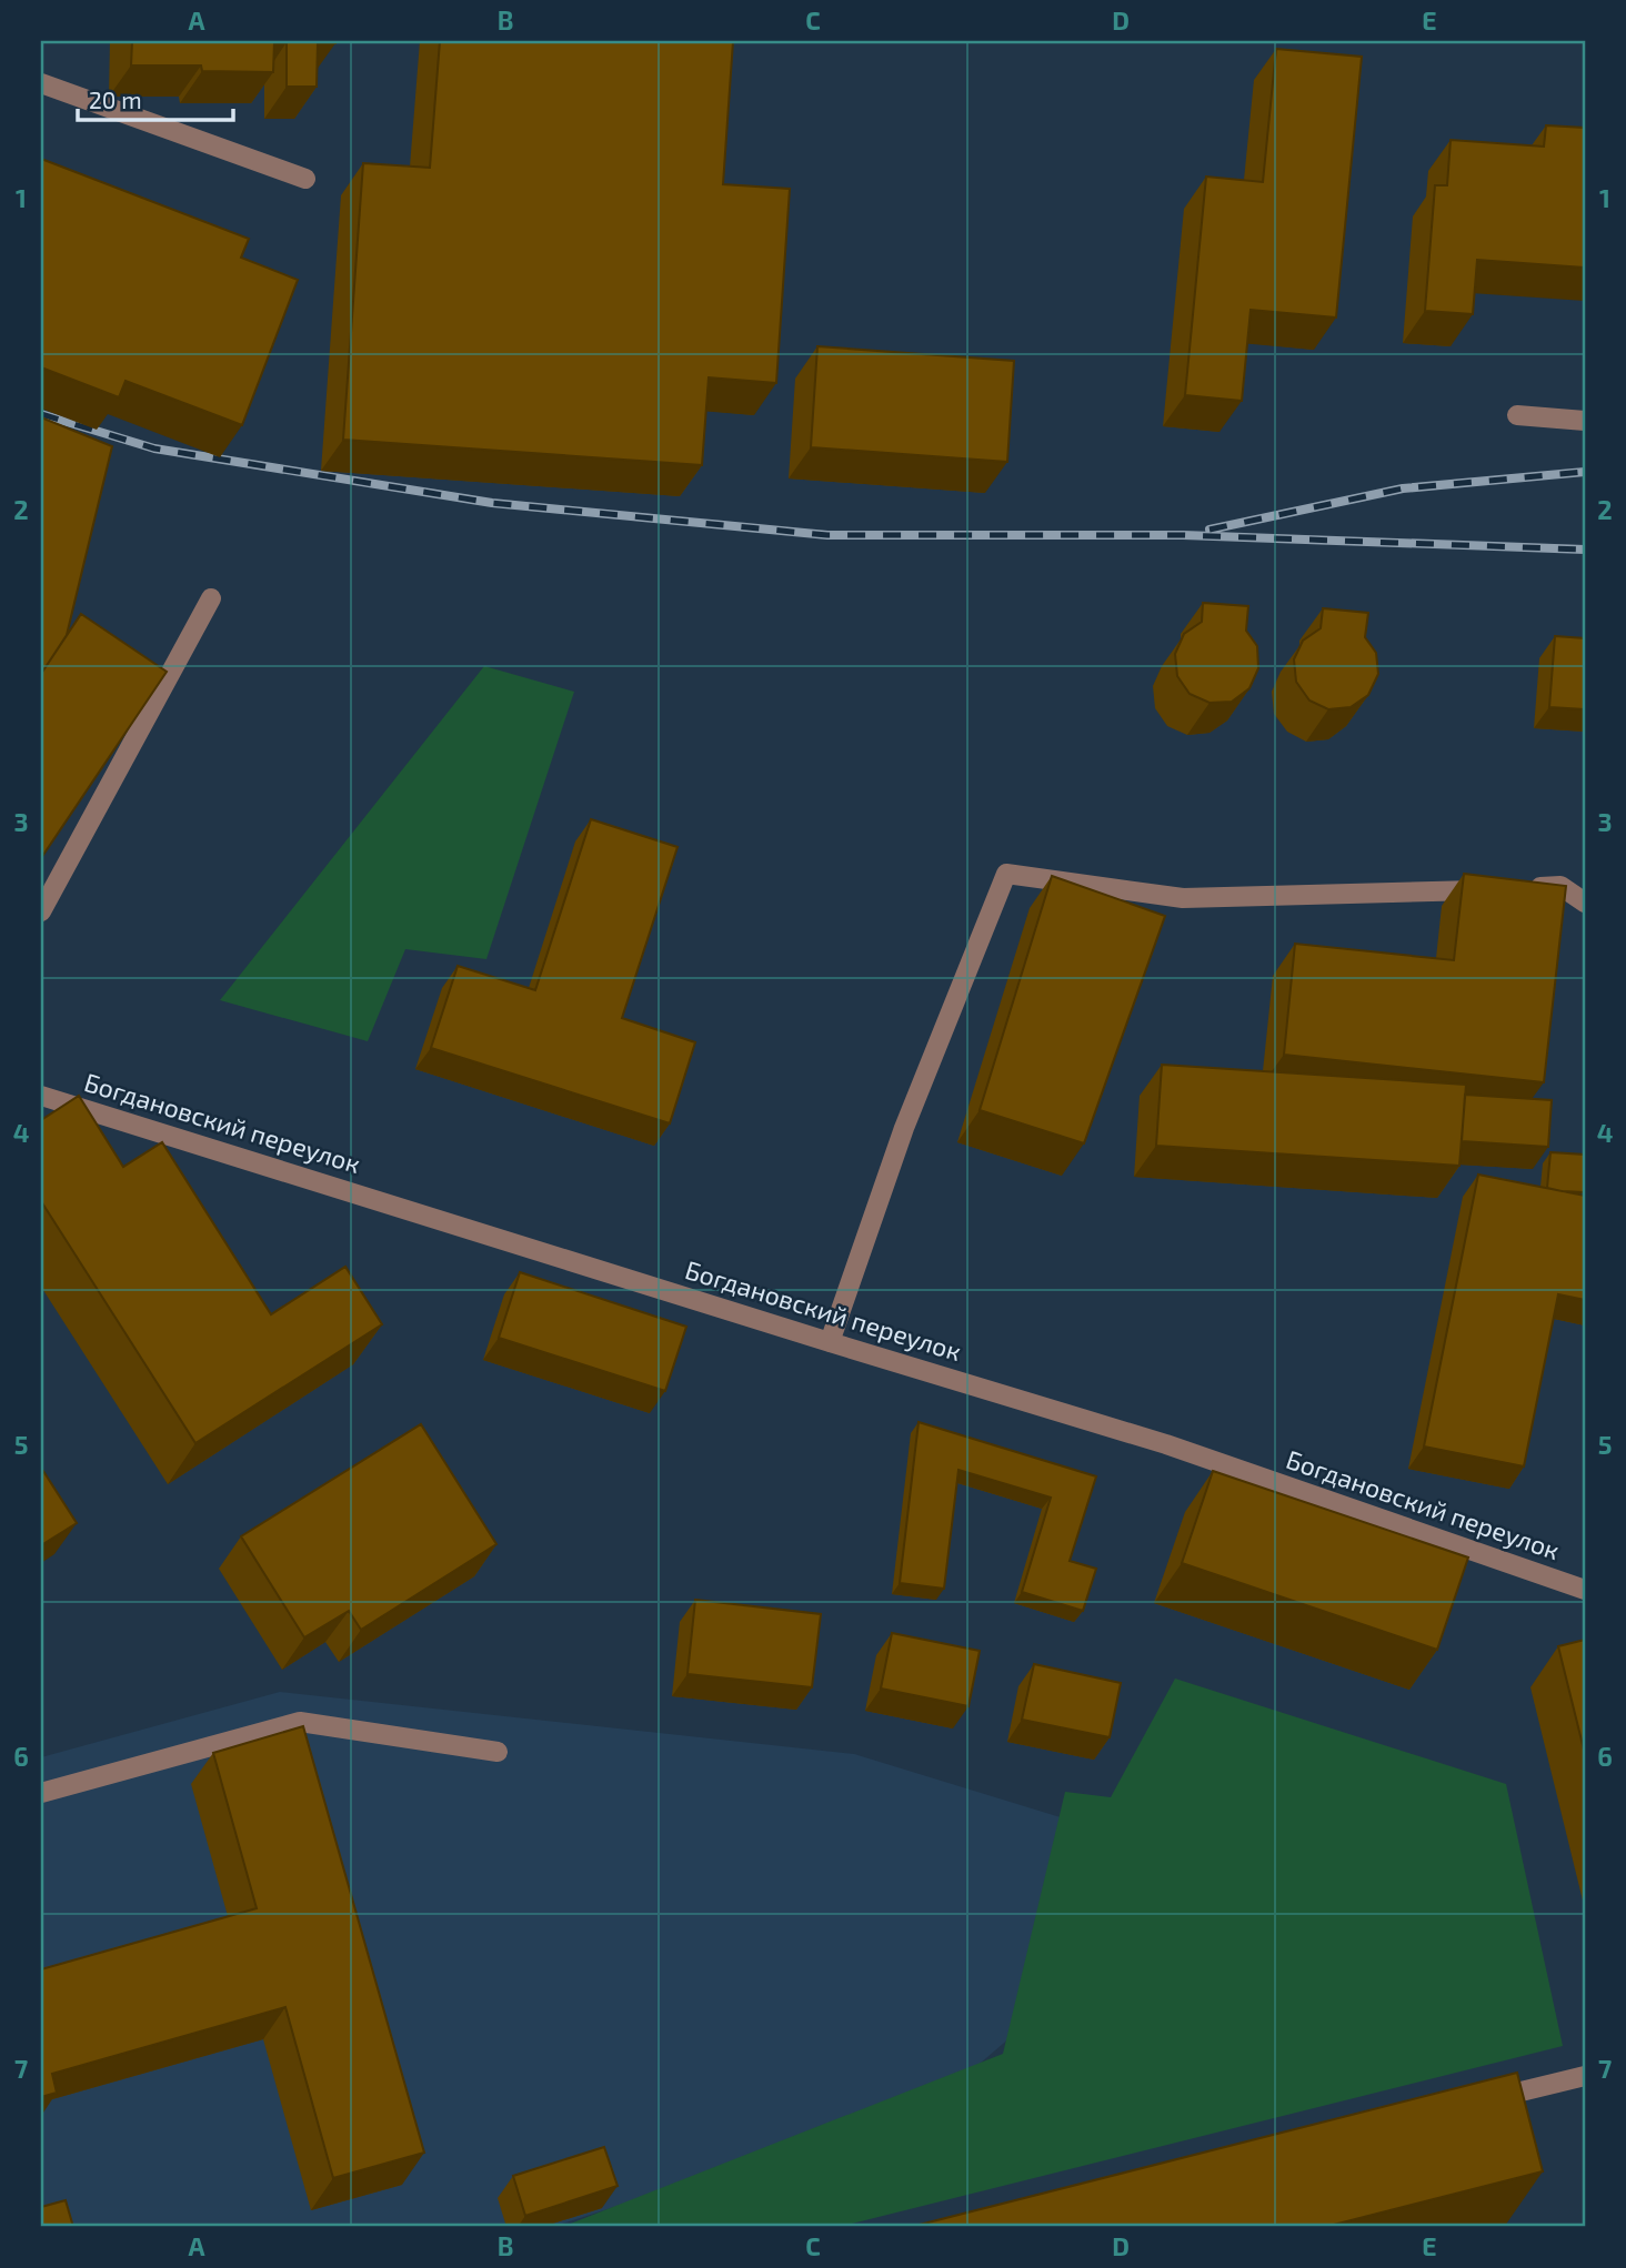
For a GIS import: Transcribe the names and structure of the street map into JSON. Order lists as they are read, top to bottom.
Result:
{
  "streets": {
    "street": ["Богдановский переулок"]
  },
  "scale_bar": "20 m",
  "grid": {
    "columns": [
      "A",
      "B",
      "C",
      "D",
      "E"
    ],
    "rows": [
      "1",
      "2",
      "3",
      "4",
      "5",
      "6",
      "7"
    ]
  }
}
